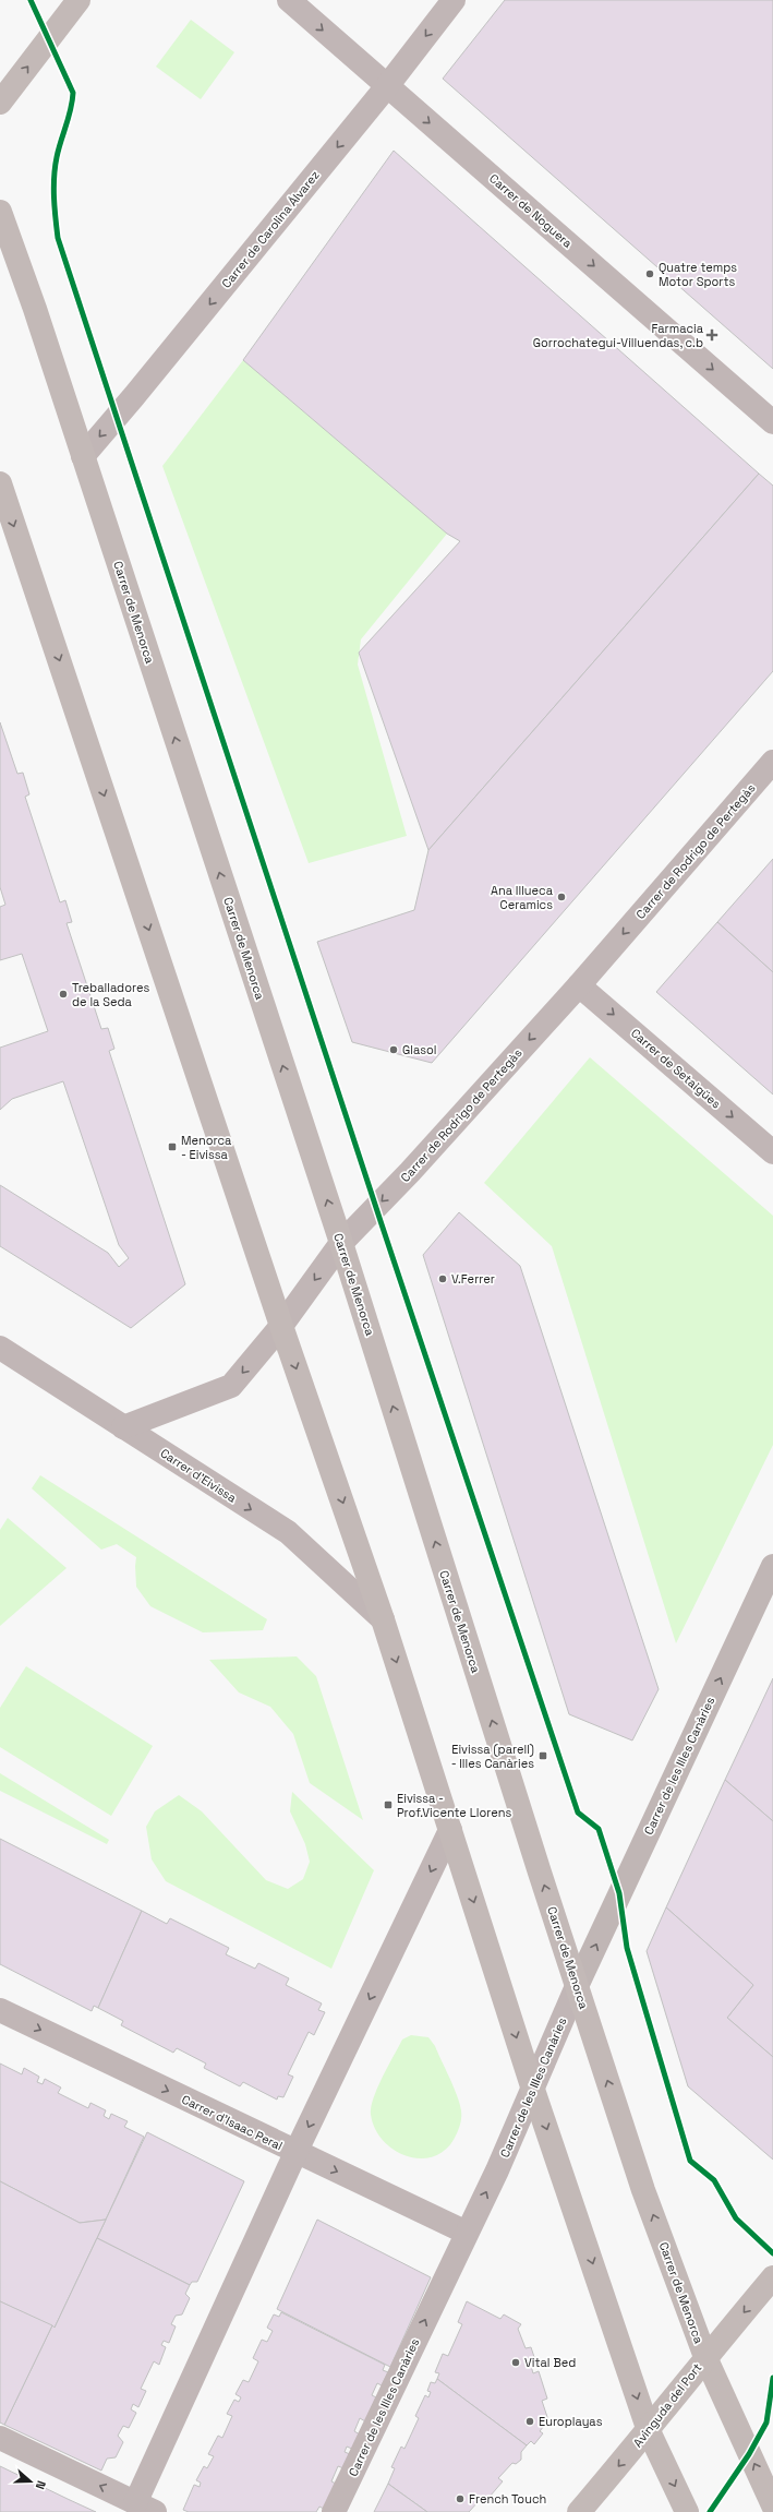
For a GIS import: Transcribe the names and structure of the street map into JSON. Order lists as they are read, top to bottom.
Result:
{
  "streets": {
    "main road": ["Carrer de Menorca", "Avinguda del Port"],
    "street": [
      "Carrer de Noguera",
      "Carrer de Carolina Álvarez",
      "Carrer de Rodrigo de Pertegàs",
      "Carrer de Setaigües",
      "Carrer d'Eivissa",
      "Carrer de les Illes Canàries",
      "Carrer d'Isaac Peral"
    ]
  },
  "crossings": [
    ["Carrer de Noguera", "Carrer de Carolina Álvarez"],
    ["Carrer de Carolina Álvarez", "Carrer de Menorca"],
    ["Carrer de Menorca", "Carrer de Rodrigo de Pertegàs"],
    ["Carrer de Menorca", "Carrer de les Illes Canàries"],
    ["Carrer de Menorca", "Avinguda del Port"],
    ["Carrer de Rodrigo de Pertegàs", "Carrer de Setaigües"],
    ["Carrer de Rodrigo de Pertegàs", "Carrer d'Eivissa"],
    ["Carrer de les Illes Canàries", "Carrer d'Isaac Peral"]
  ],
  "one_way": [
    "Carrer de Noguera",
    "Carrer de Carolina Álvarez",
    "Carrer de Rodrigo de Pertegàs",
    "Carrer de Setaigües",
    "Carrer d'Eivissa",
    "Carrer d'Isaac Peral",
    "Avinguda del Port"
  ],
  "places": {
    "other": [
      "Quatre temps Motor Sports",
      "Ana Illueca Ceramics",
      "Treballadores de la Seda",
      "Glasol",
      "V.Ferrer",
      "Vital Bed",
      "Europlayas",
      "French Touch"
    ],
    "health": ["Farmacia Gorrochategui-Villuendas, c.b"],
    "transit": ["Menorca - Eivissa", "Eivissa (parell) - Illes Canàries", "Eivissa - Prof.Vicente Llorens"]
  },
  "north": "right"
}
